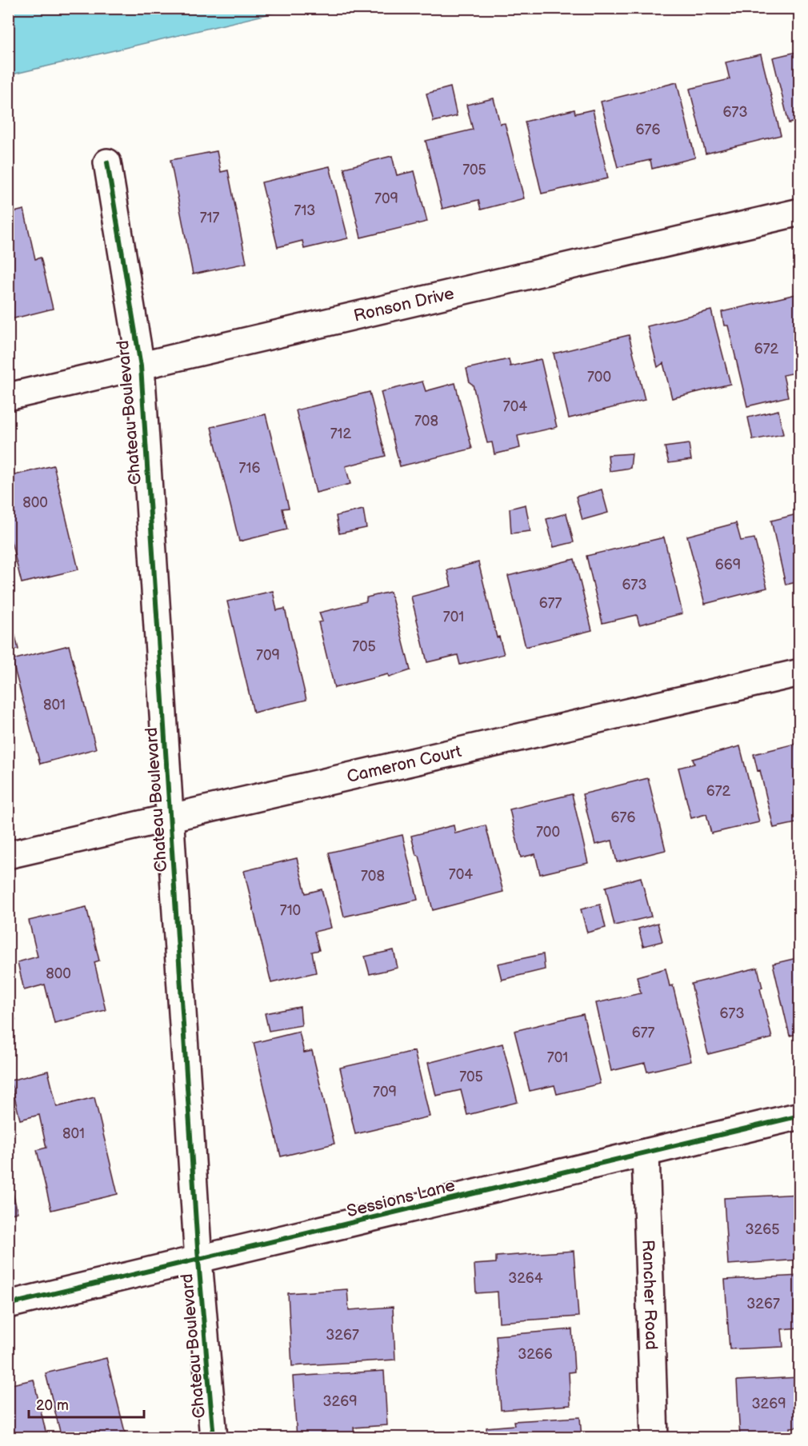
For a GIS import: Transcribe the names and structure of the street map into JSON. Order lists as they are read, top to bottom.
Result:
{
  "streets": {
    "street": [
      "Ronson Drive",
      "Chateau Boulevard",
      "Cameron Court",
      "Sessions Lane",
      "Rancher Road"
    ]
  },
  "crossings": [
    ["Ronson Drive", "Chateau Boulevard"],
    ["Chateau Boulevard", "Cameron Court"],
    ["Chateau Boulevard", "Sessions Lane"],
    ["Sessions Lane", "Rancher Road"]
  ],
  "house_numbers": [
    "673",
    "676",
    "705",
    "709",
    "713",
    "717",
    "672",
    "700",
    "704",
    "708",
    "712",
    "716",
    "800",
    "669",
    "673",
    "677",
    "701",
    "705",
    "709",
    "801",
    "672",
    "676",
    "700",
    "704",
    "708",
    "710",
    "800",
    "673",
    "677",
    "701",
    "705",
    "709",
    "801",
    "3265",
    "3264",
    "3267",
    "3267",
    "3266",
    "3269",
    "3269"
  ],
  "scale_bar": "20 m"
}
